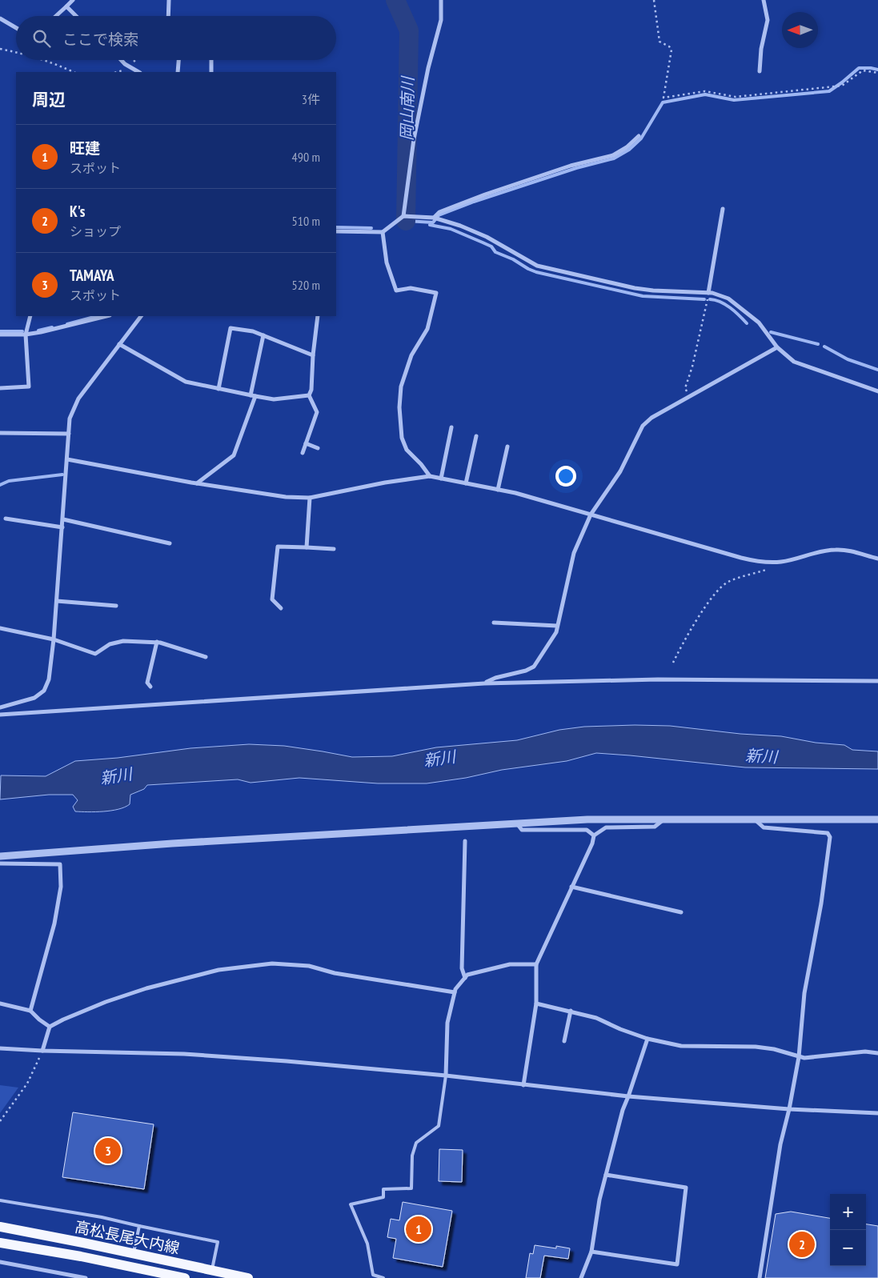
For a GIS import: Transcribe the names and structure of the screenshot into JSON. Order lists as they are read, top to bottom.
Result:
{
  "streets": {
    "main road": ["高松長尾大内線"]
  },
  "water": ["岡山南川", "新川"],
  "north": "left",
  "page": {
    "search": "ここで検索",
    "heading": ["周辺", "3件"],
    "list": [
      {
        "mark": "1",
        "name": "旺建",
        "note": "スポット",
        "value": "490 m"
      },
      {
        "mark": "2",
        "name": "K's",
        "note": "ショップ",
        "value": "510 m"
      },
      {
        "mark": "3",
        "name": "TAMAYA",
        "note": "スポット",
        "value": "520 m"
      }
    ],
    "pins": ["3", "1", "2"],
    "map_buttons": ["+", "−"]
  }
}
